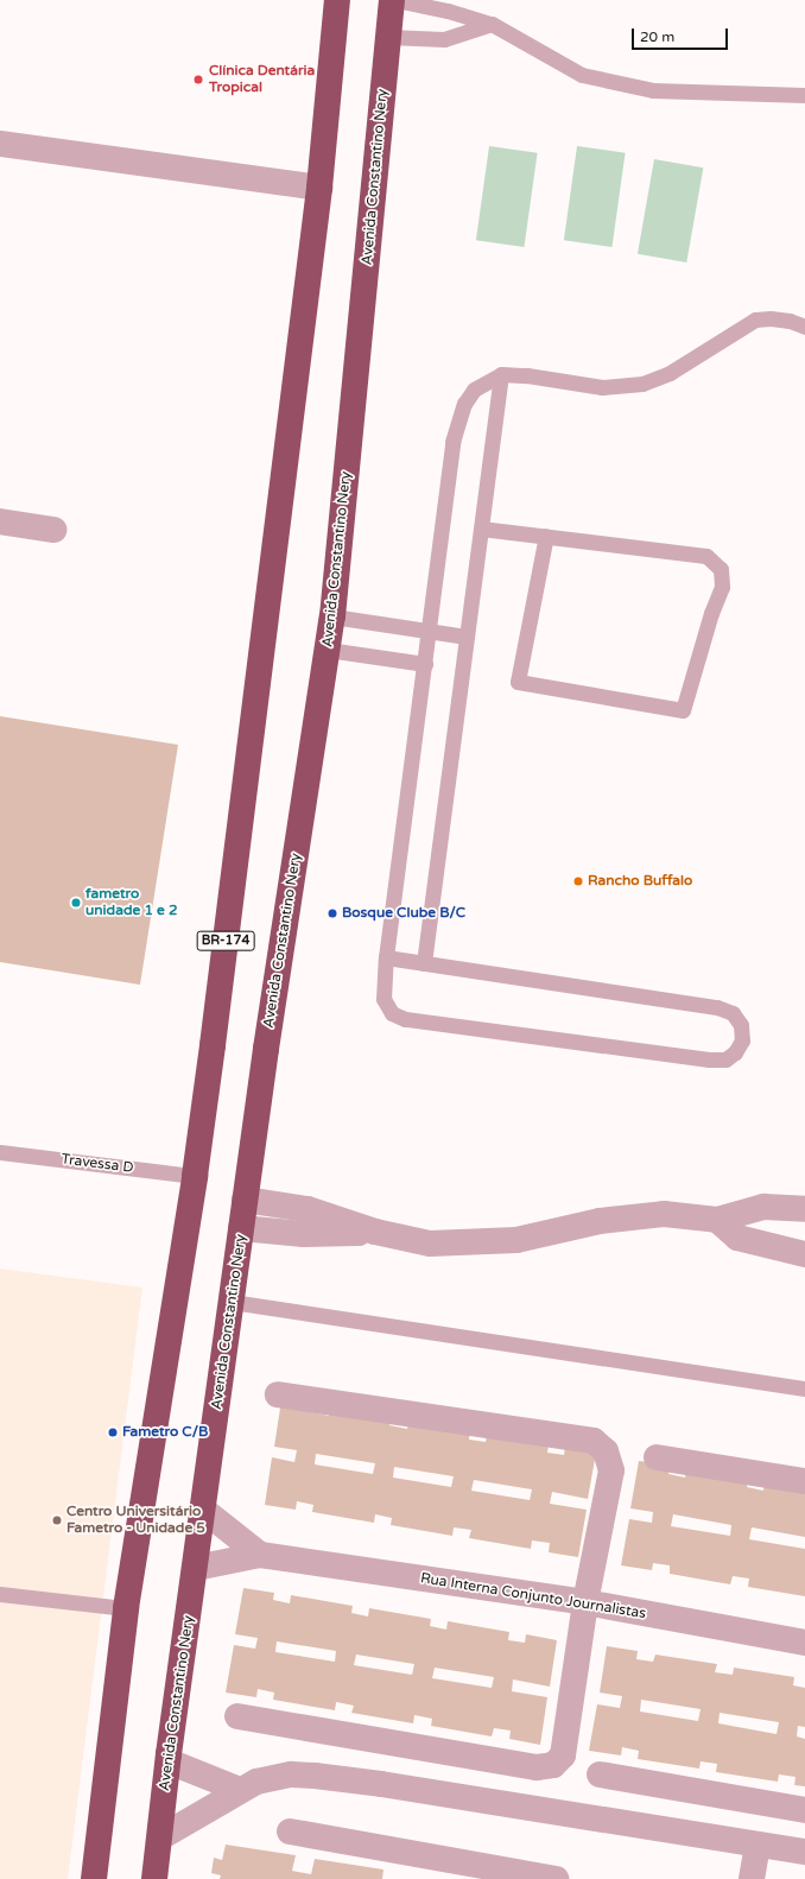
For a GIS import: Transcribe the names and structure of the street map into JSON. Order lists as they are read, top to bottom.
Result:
{
  "streets": {
    "highway": ["Avenida Constantino Nery", "BR-174"],
    "street": ["Rua Interna Conjunto Journalistas"],
    "lane": ["Travessa D"]
  },
  "crossings": [
    ["Avenida Constantino Nery", "Rua Interna Conjunto Journalistas"],
    ["BR-174", "Travessa D"]
  ],
  "places": [
    "Clínica Dentária Tropical",
    "Rancho Buffalo",
    "fametro unidade 1 e 2",
    "Bosque Clube B/C",
    "Fametro C/B",
    "Centro Universitário Fametro - Unidade 5"
  ],
  "scale_bar": "20 m"
}
